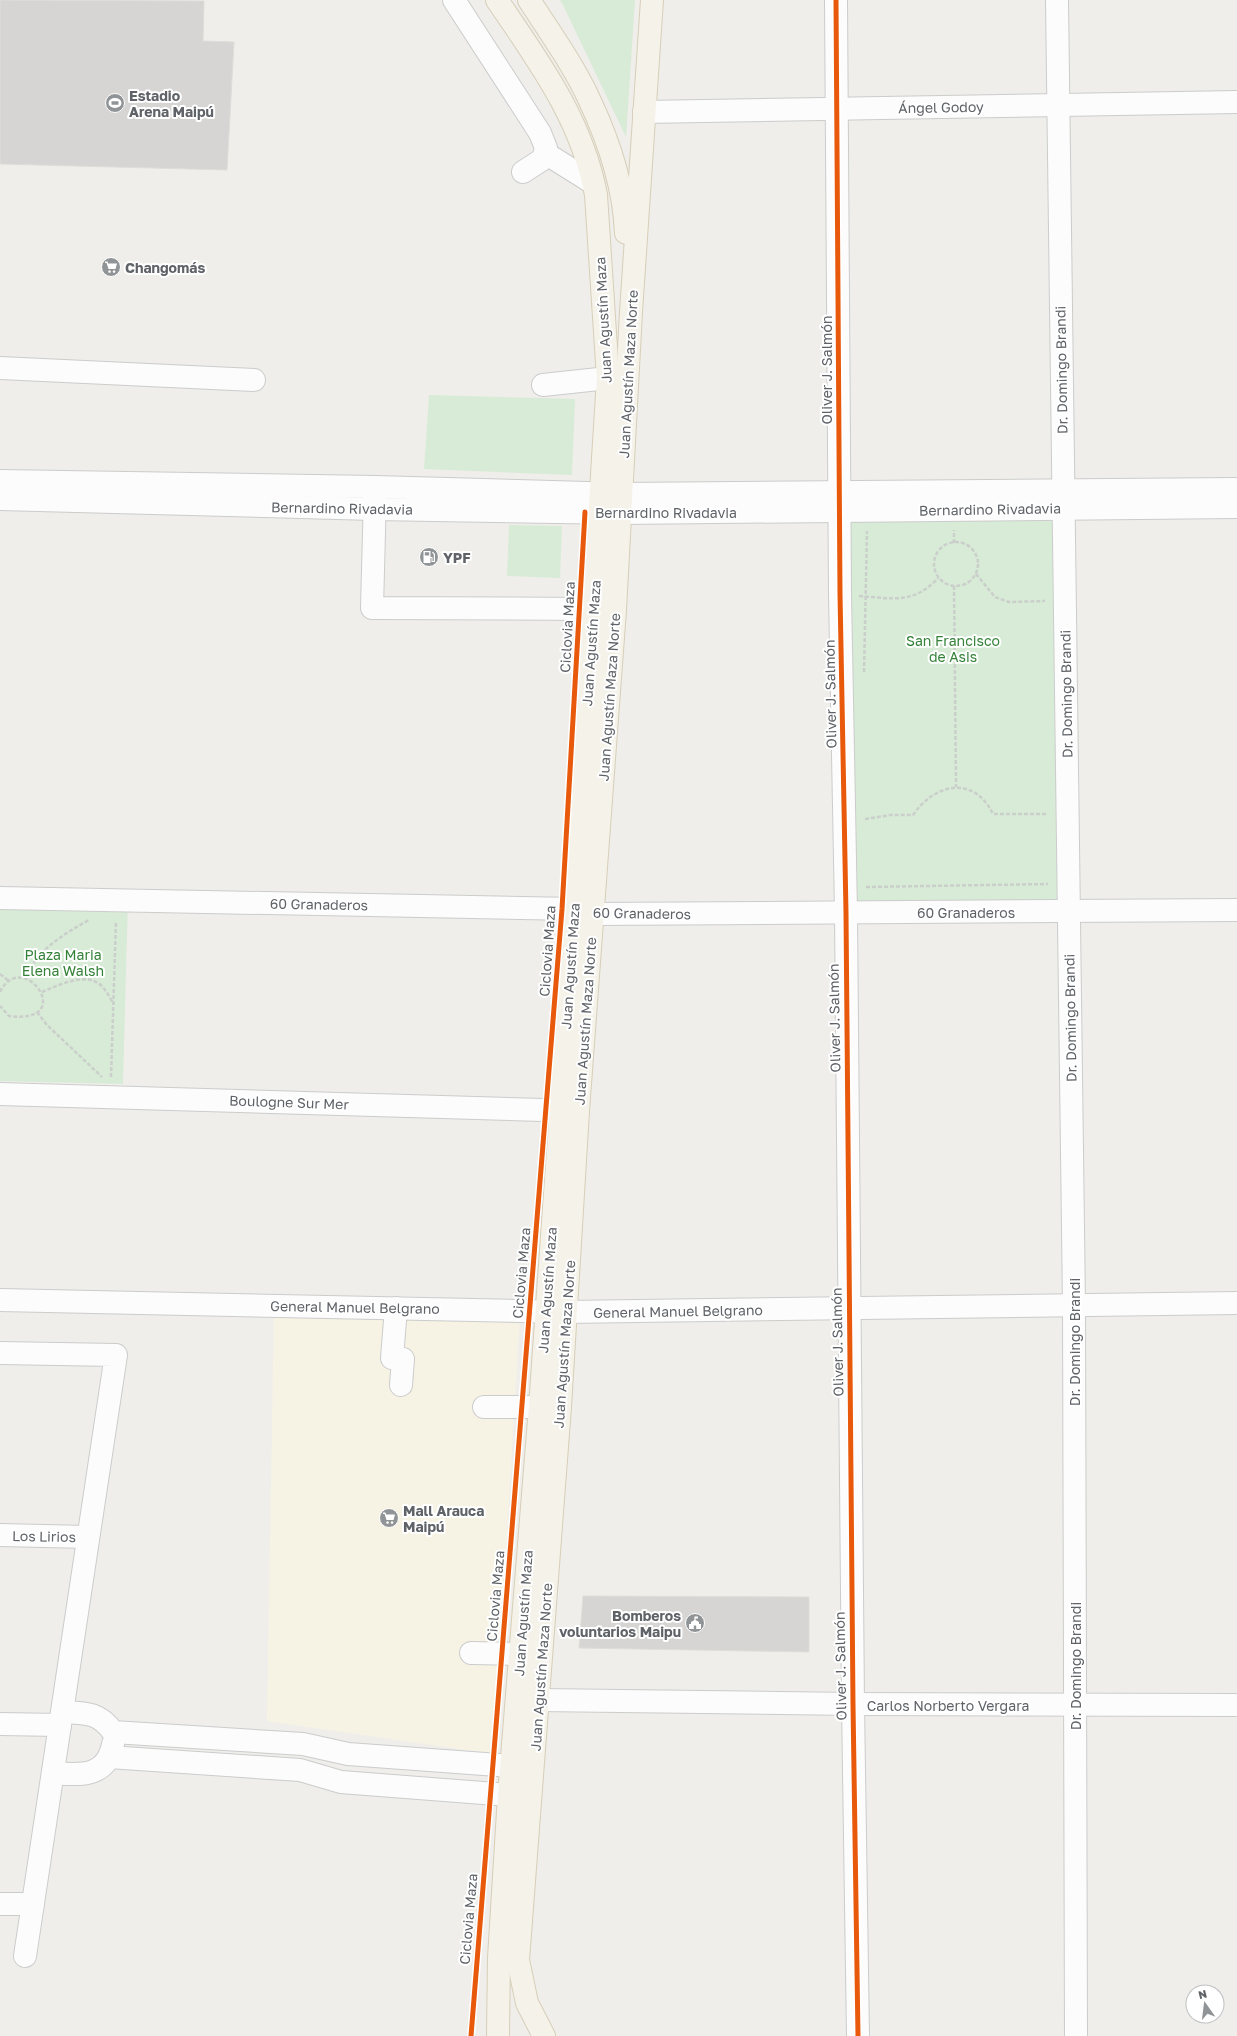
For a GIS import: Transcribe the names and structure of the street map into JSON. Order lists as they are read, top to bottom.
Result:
{
  "streets": {
    "main road": ["Juan Agustín Maza", "Juan Agustín Maza Norte"],
    "street": [
      "Ángel Godoy",
      "Oliver J. Salmón",
      "Dr. Domingo Brandi",
      "Bernardino Rivadavia",
      "60 Granaderos",
      "Boulogne Sur Mer",
      "General Manuel Belgrano",
      "Los Lirios",
      "Carlos Norberto Vergara"
    ],
    "cycle path": ["Ciclovia Maza"]
  },
  "crossings": [
    ["Ángel Godoy", "Oliver J. Salmón"],
    ["Ángel Godoy", "Dr. Domingo Brandi"],
    ["Ángel Godoy", "Juan Agustín Maza Norte"],
    ["Juan Agustín Maza", "Juan Agustín Maza Norte"],
    ["Juan Agustín Maza", "Bernardino Rivadavia"],
    ["Juan Agustín Maza", "60 Granaderos"],
    ["Juan Agustín Maza", "General Manuel Belgrano"],
    ["Oliver J. Salmón", "Bernardino Rivadavia"],
    ["Oliver J. Salmón", "60 Granaderos"],
    ["Oliver J. Salmón", "General Manuel Belgrano"],
    ["Oliver J. Salmón", "Carlos Norberto Vergara"],
    ["Dr. Domingo Brandi", "Bernardino Rivadavia"],
    ["Dr. Domingo Brandi", "60 Granaderos"],
    ["Dr. Domingo Brandi", "General Manuel Belgrano"],
    ["Dr. Domingo Brandi", "Carlos Norberto Vergara"],
    ["Juan Agustín Maza Norte", "Bernardino Rivadavia"],
    ["Juan Agustín Maza Norte", "60 Granaderos"],
    ["Juan Agustín Maza Norte", "Boulogne Sur Mer"],
    ["Juan Agustín Maza Norte", "General Manuel Belgrano"],
    ["Juan Agustín Maza Norte", "Carlos Norberto Vergara"]
  ],
  "parks": ["San Francisco de Asis", "Plaza Maria Elena Walsh"],
  "places": {
    "sports": ["Estadio Arena Maipú"],
    "supermarket": ["Changomás", "Mall Arauca Maipú"],
    "fuel station": ["YPF"],
    "public building": ["Bomberos voluntarios Maipu"]
  },
  "north": "top"
}
